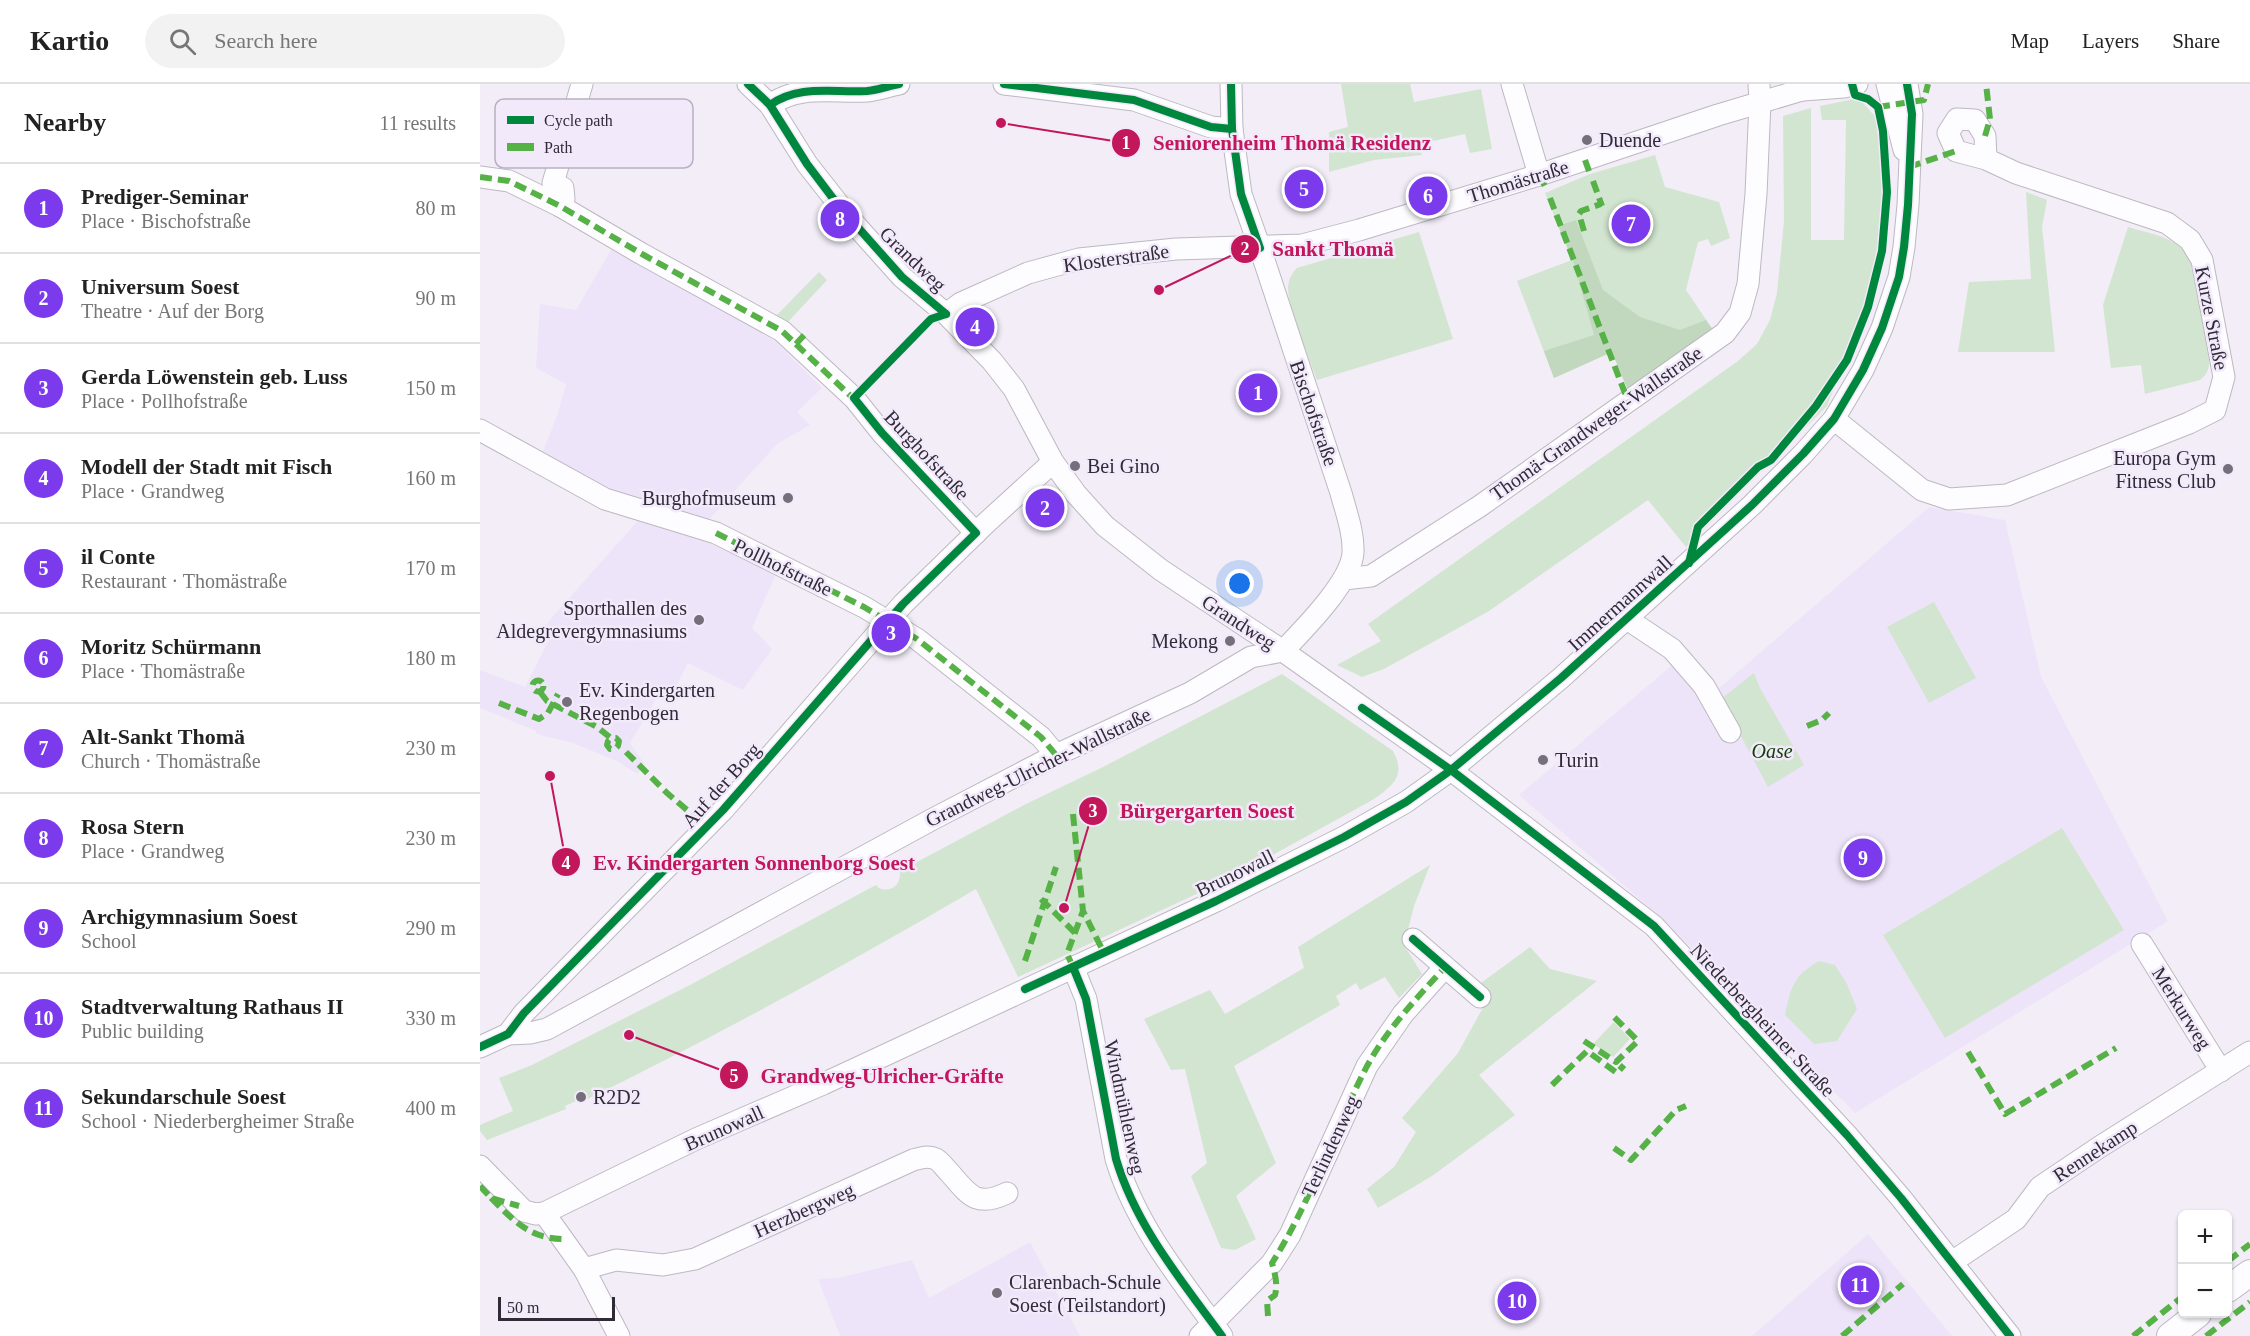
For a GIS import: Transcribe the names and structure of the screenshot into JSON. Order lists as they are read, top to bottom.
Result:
{
  "streets": {
    "street": [
      "Thomästraße",
      "Klosterstraße",
      "Grandweg",
      "Kurze Straße",
      "Bischofstraße",
      "Thomä-Grandweger-Wallstraße",
      "Burghofstraße",
      "Pollhofstraße",
      "Immermannwall",
      "Grandweg-Ulricher-Wallstraße",
      "Auf der Borg",
      "Brunowall",
      "Merkurweg",
      "Niederbergheimer Straße",
      "Windmühlenweg",
      "Terlindenweg",
      "Rennekamp",
      "Herzbergweg"
    ]
  },
  "crossings": [
    ["Thomästraße", "Klosterstraße"],
    ["Thomästraße", "Bischofstraße"],
    ["Thomästraße", "Thomä-Grandweger-Wallstraße"],
    ["Klosterstraße", "Grandweg"],
    ["Klosterstraße", "Bischofstraße"],
    ["Grandweg", "Immermannwall"],
    ["Grandweg", "Grandweg-Ulricher-Wallstraße"],
    ["Grandweg", "Auf der Borg"],
    ["Grandweg", "Brunowall"],
    ["Grandweg", "Niederbergheimer Straße"],
    ["Kurze Straße", "Immermannwall"],
    ["Bischofstraße", "Thomä-Grandweger-Wallstraße"],
    ["Burghofstraße", "Auf der Borg"],
    ["Pollhofstraße", "Grandweg-Ulricher-Wallstraße"],
    ["Pollhofstraße", "Auf der Borg"],
    ["Immermannwall", "Brunowall"],
    ["Immermannwall", "Niederbergheimer Straße"],
    ["Grandweg-Ulricher-Wallstraße", "Auf der Borg"],
    ["Brunowall", "Niederbergheimer Straße"],
    ["Brunowall", "Windmühlenweg"],
    ["Merkurweg", "Rennekamp"],
    ["Niederbergheimer Straße", "Rennekamp"],
    ["Windmühlenweg", "Terlindenweg"]
  ],
  "parks": ["Oase"],
  "places": [
    "Seniorenheim Thomä Residenz",
    "Duende",
    "Sankt Thomä",
    "Bei Gino",
    "Europa Gym Fitness Club",
    "Burghofmuseum",
    "Sporthallen des Aldegrevergymnasiums",
    "Mekong",
    "Ev. Kindergarten Regenbogen",
    "Turin",
    "Ev. Kindergarten Sonnenborg Soest",
    "Bürgergarten Soest",
    "Grandweg-Ulricher-Gräfte",
    "R2D2",
    "Clarenbach-Schule Soest (Teilstandort)"
  ],
  "legend": ["Cycle path", "Path"],
  "scale_bar": "50 m",
  "page": {
    "header": "Kartio",
    "search": "Search here",
    "nav": ["Map", "Layers", "Share"],
    "heading": ["Nearby", "11 results"],
    "list": [
      {
        "mark": "1",
        "name": "Prediger-Seminar",
        "note": "Place · Bischofstraße",
        "value": "80 m"
      },
      {
        "mark": "2",
        "name": "Universum Soest",
        "note": "Theatre · Auf der Borg",
        "value": "90 m"
      },
      {
        "mark": "3",
        "name": "Gerda Löwenstein geb. Luss",
        "note": "Place · Pollhofstraße",
        "value": "150 m"
      },
      {
        "mark": "4",
        "name": "Modell der Stadt mit Fisch",
        "note": "Place · Grandweg",
        "value": "160 m"
      },
      {
        "mark": "5",
        "name": "il Conte",
        "note": "Restaurant · Thomästraße",
        "value": "170 m"
      },
      {
        "mark": "6",
        "name": "Moritz Schürmann",
        "note": "Place · Thomästraße",
        "value": "180 m"
      },
      {
        "mark": "7",
        "name": "Alt-Sankt Thomä",
        "note": "Church · Thomästraße",
        "value": "230 m"
      },
      {
        "mark": "8",
        "name": "Rosa Stern",
        "note": "Place · Grandweg",
        "value": "230 m"
      },
      {
        "mark": "9",
        "name": "Archigymnasium Soest",
        "note": "School",
        "value": "290 m"
      },
      {
        "mark": "10",
        "name": "Stadtverwaltung Rathaus II",
        "note": "Public building",
        "value": "330 m"
      },
      {
        "mark": "11",
        "name": "Sekundarschule Soest",
        "note": "School · Niederbergheimer Straße",
        "value": "400 m"
      }
    ],
    "pins": [
      "5",
      "6",
      "8",
      "7",
      "4",
      "1",
      "2",
      "3",
      "9",
      "11",
      "10"
    ],
    "map_buttons": ["+", "−"],
    "scale": "50 m"
  }
}
